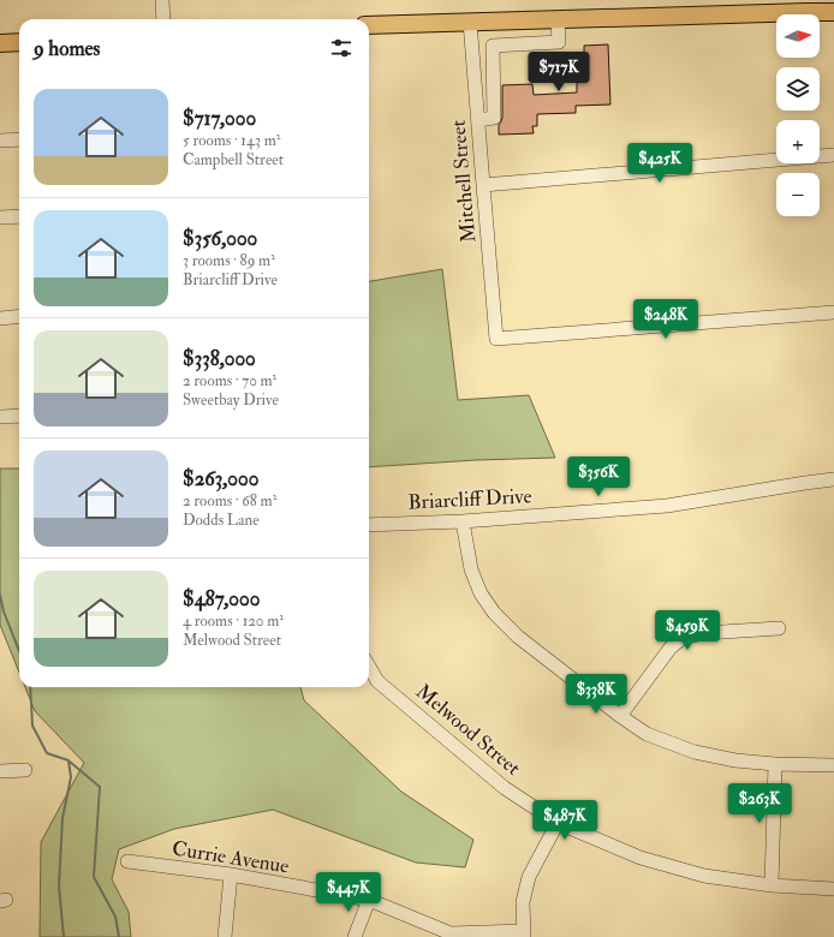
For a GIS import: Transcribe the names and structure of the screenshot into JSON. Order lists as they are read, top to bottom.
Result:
{
  "streets": {
    "street": [
      "Mitchell Street",
      "Briarcliff Drive",
      "Melwood Street",
      "Currie Avenue"
    ]
  },
  "north": "right",
  "page": {
    "map_buttons": ["+", "−"],
    "heading": "9 homes",
    "price": [
      "$717K",
      "$425K",
      "$248K",
      "$356K",
      "$459K",
      "$338K",
      "$263K",
      "$487K",
      "$447K"
    ],
    "list": [
      {
        "name": "$717,000",
        "note": "5 rooms · 143 m² · Campbell Street"
      },
      {
        "name": "$356,000",
        "note": "3 rooms · 89 m² · Briarcliff Drive"
      },
      {
        "name": "$338,000",
        "note": "2 rooms · 70 m² · Sweetbay Drive"
      },
      {
        "name": "$263,000",
        "note": "2 rooms · 68 m² · Dodds Lane"
      },
      {
        "name": "$487,000",
        "note": "4 rooms · 120 m² · Melwood Street"
      }
    ]
  }
}
